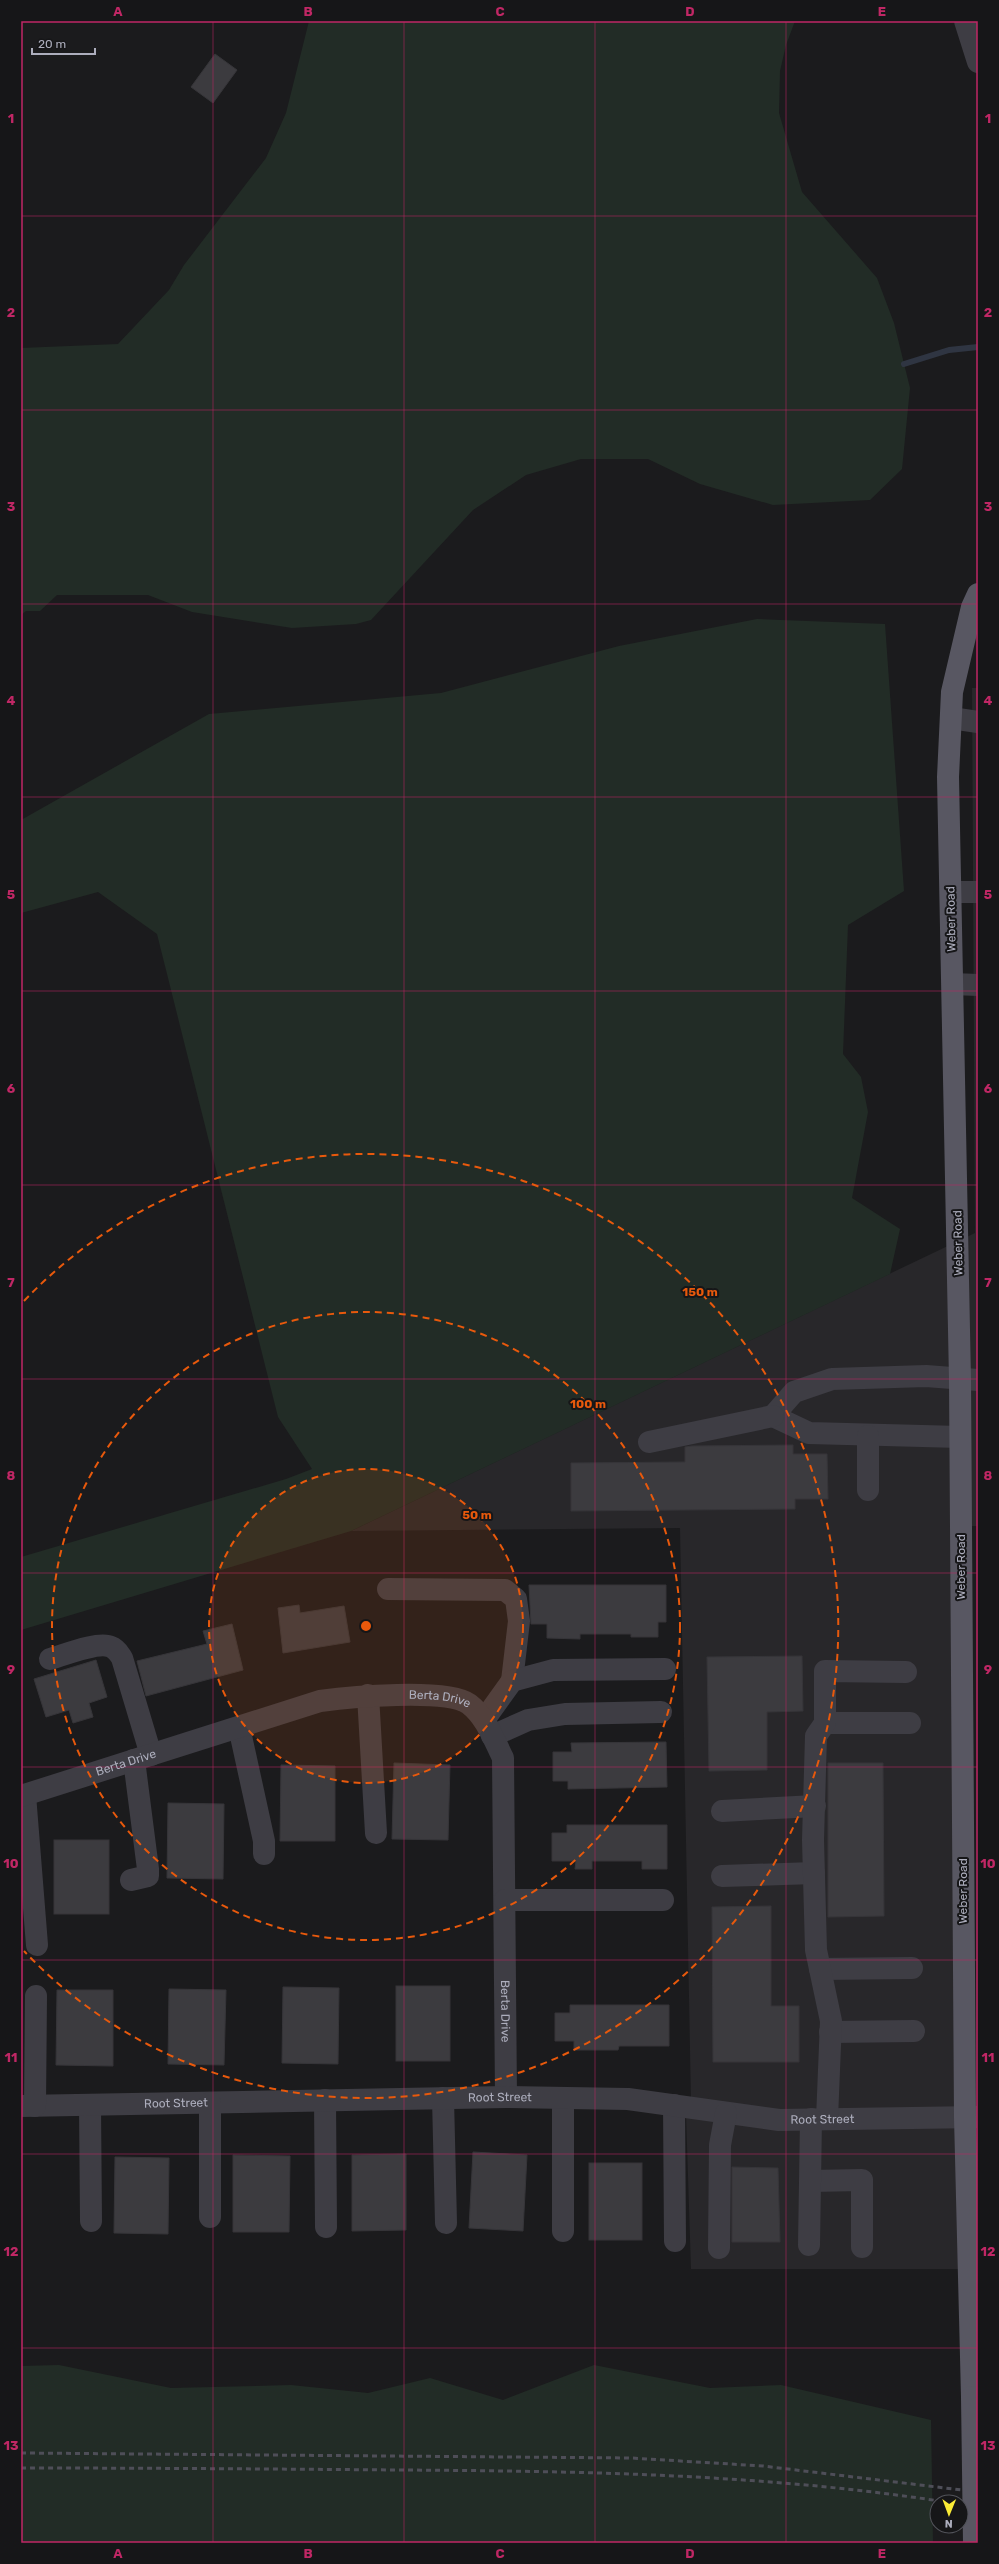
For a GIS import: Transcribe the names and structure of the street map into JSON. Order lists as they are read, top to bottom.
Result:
{
  "streets": {
    "main road": ["Weber Road"],
    "street": ["Berta Drive", "Root Street"]
  },
  "crossings": [
    ["Weber Road", "Root Street"],
    ["Berta Drive", "Root Street"]
  ],
  "scale_bar": "20 m",
  "north": "bottom",
  "grid": {
    "columns": [
      "A",
      "B",
      "C",
      "D",
      "E"
    ],
    "rows": [
      "1",
      "2",
      "3",
      "4",
      "5",
      "6",
      "7",
      "8",
      "9",
      "10",
      "11",
      "12",
      "13"
    ]
  },
  "rings": ["150 m", "100 m", "50 m"]
}
